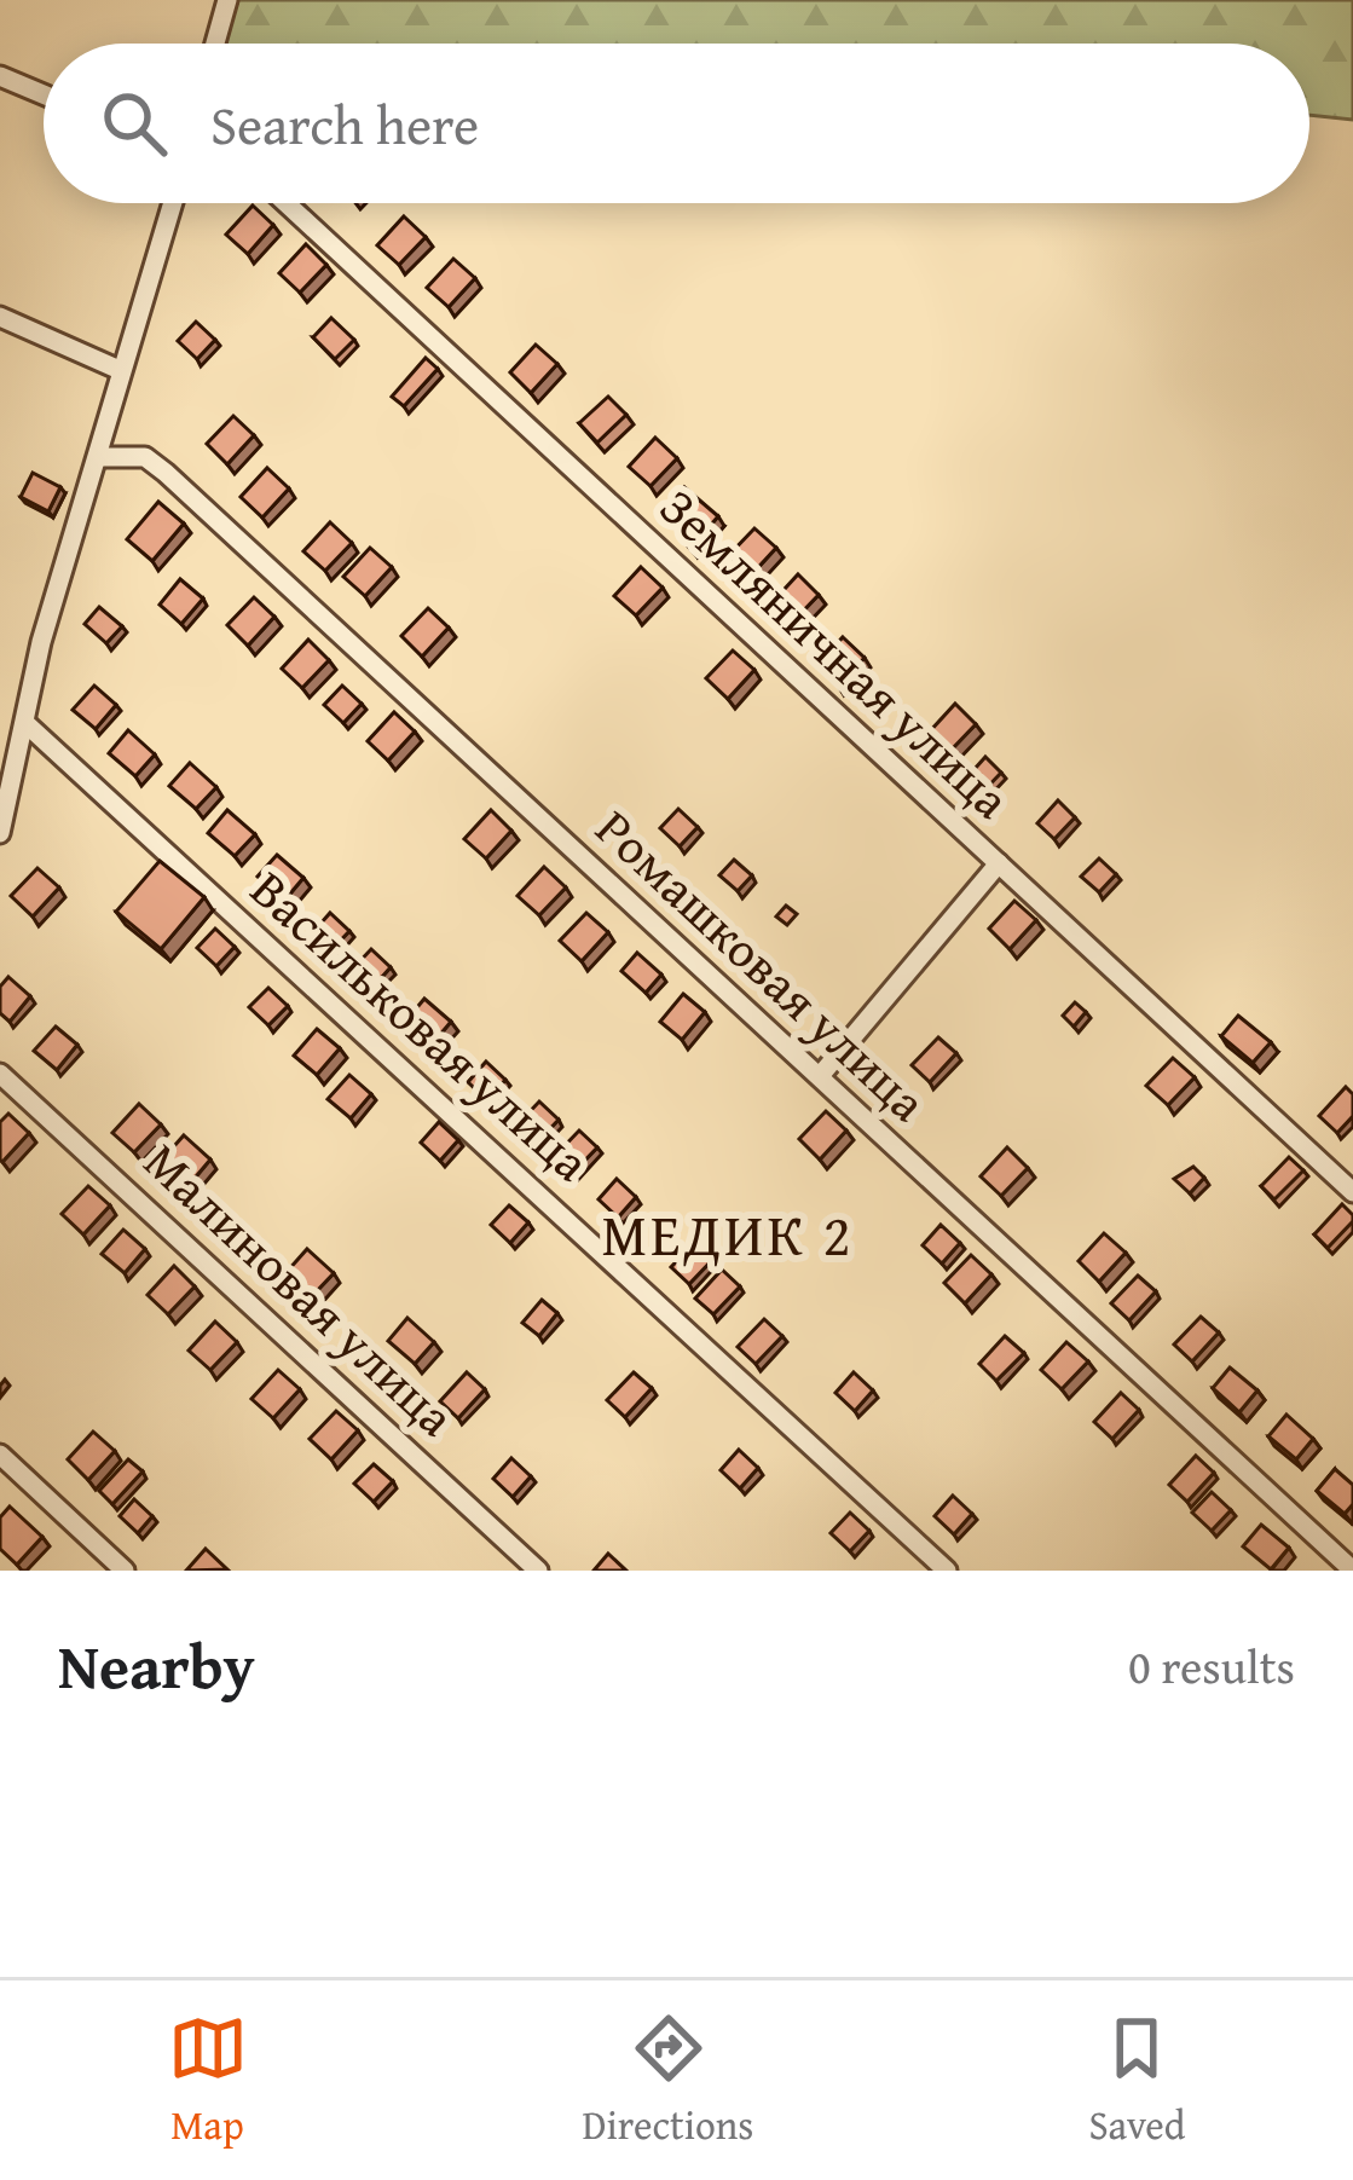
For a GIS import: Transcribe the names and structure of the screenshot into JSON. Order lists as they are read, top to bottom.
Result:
{
  "streets": {
    "street": [
      "Земляничная улица",
      "Ромашковая улица",
      "Васильковая улица",
      "Малиновая улица"
    ]
  },
  "districts": ["МЕДИК 2"],
  "page": {
    "search": "Search here",
    "heading": ["Nearby", "0 results"],
    "nav": ["Map", "Directions", "Saved"]
  }
}
